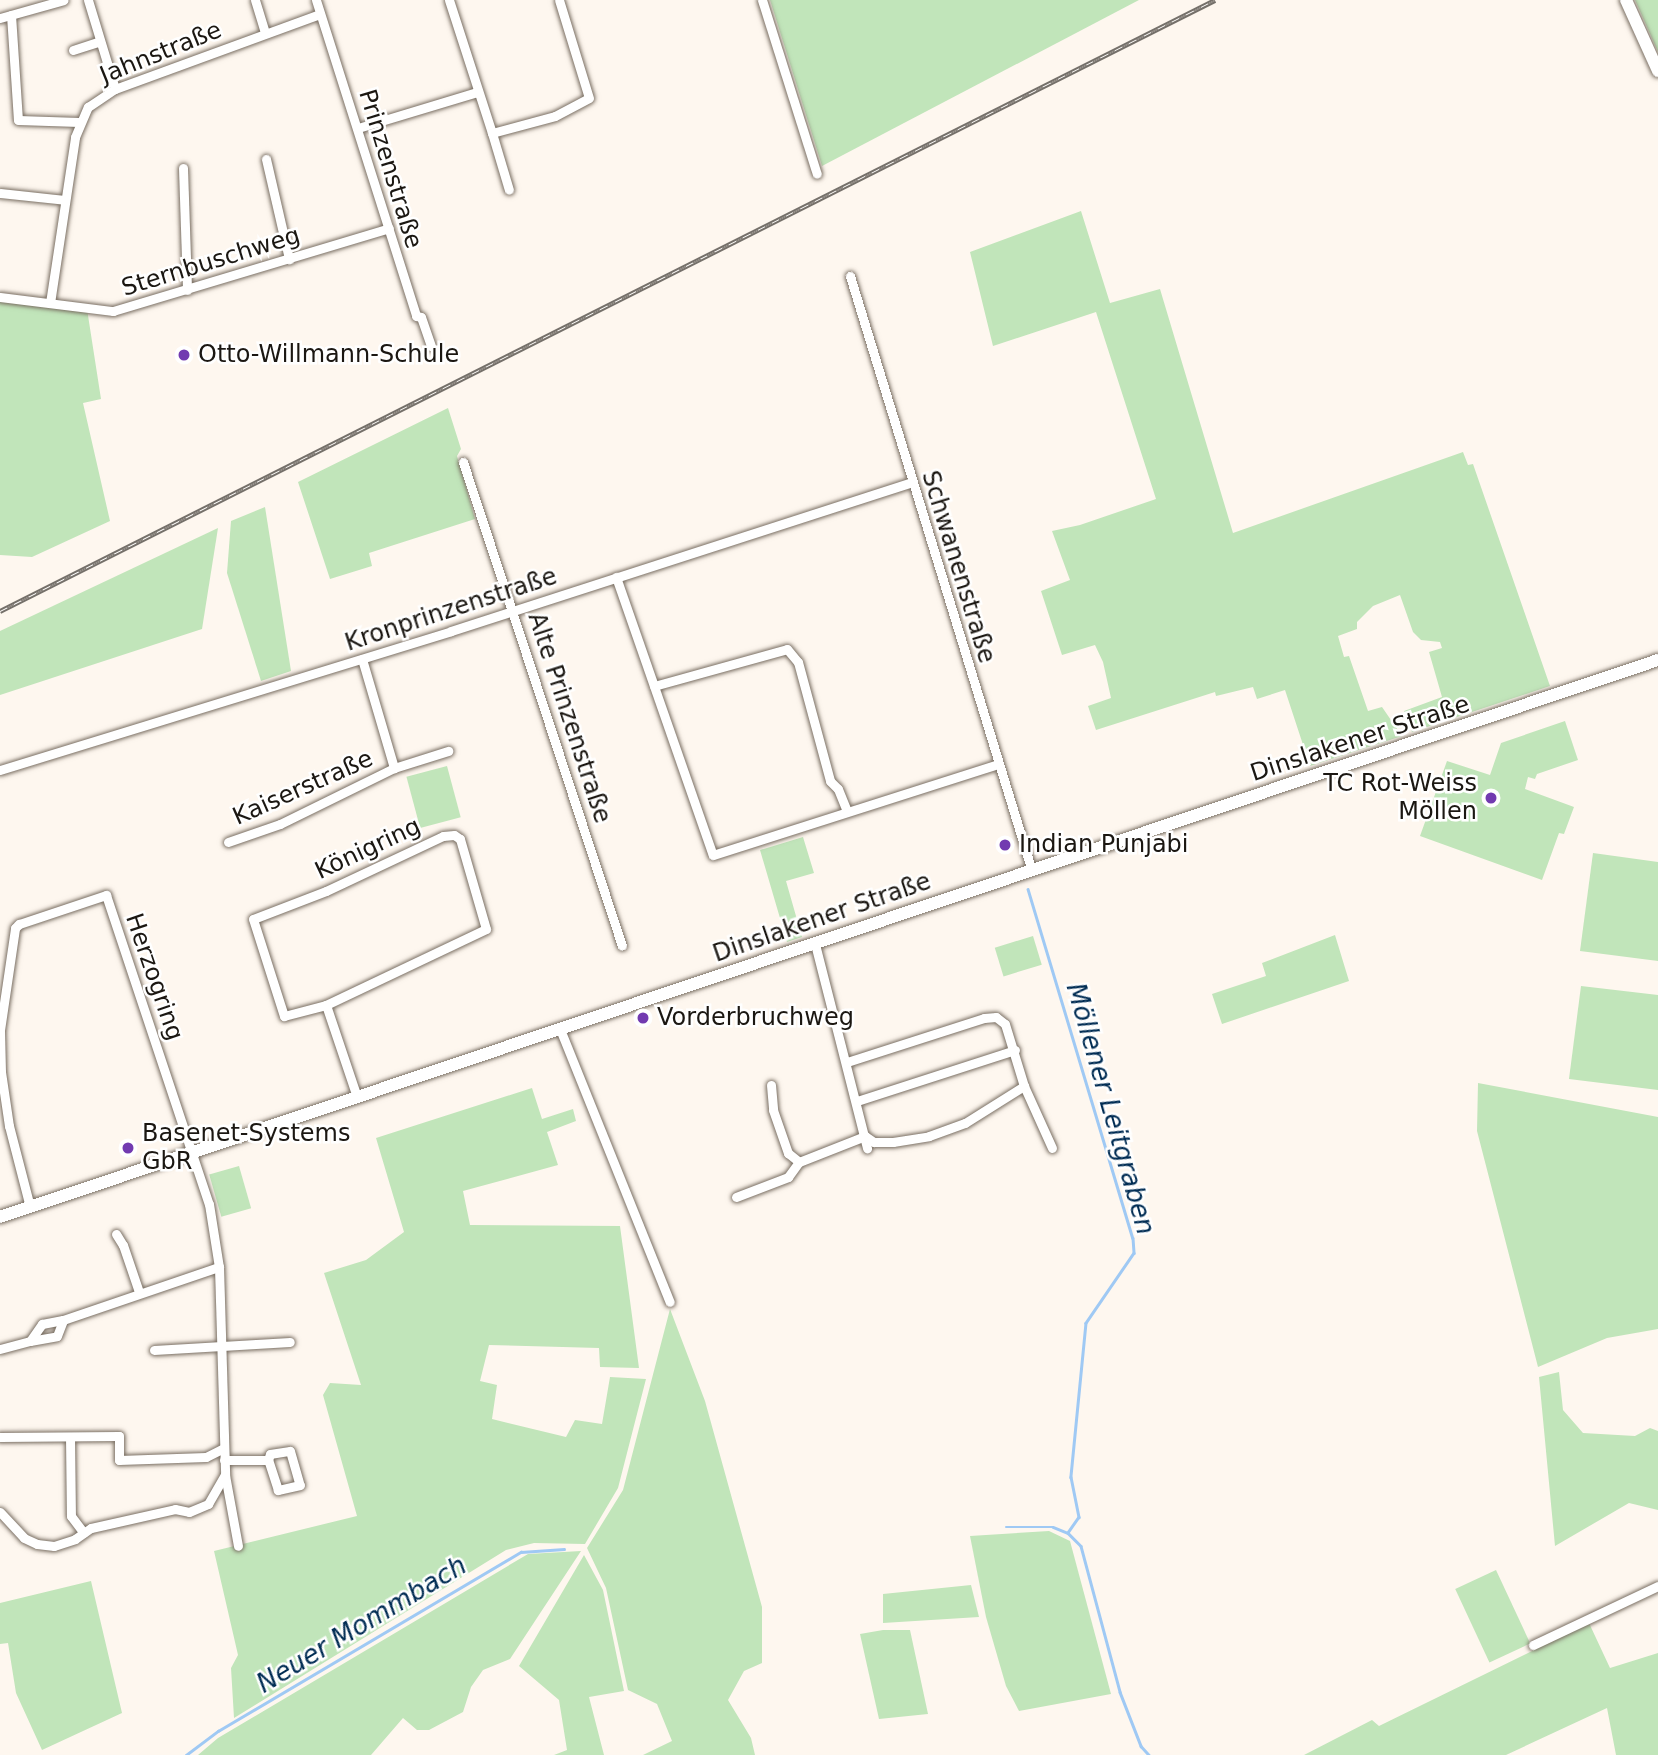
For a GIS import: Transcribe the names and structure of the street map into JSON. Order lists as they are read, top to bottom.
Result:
{
  "streets": {
    "main road": ["Dinslakener Straße"],
    "street": [
      "Jahnstraße",
      "Prinzenstraße",
      "Sternbuschweg",
      "Schwanenstraße",
      "Kronprinzenstraße",
      "Alte Prinzenstraße",
      "Kaiserstraße",
      "Königring",
      "Herzogring"
    ]
  },
  "crossings": [
    ["Jahnstraße", "Prinzenstraße"],
    ["Prinzenstraße", "Sternbuschweg"],
    ["Schwanenstraße", "Kronprinzenstraße"],
    ["Schwanenstraße", "Dinslakener Straße"],
    ["Kronprinzenstraße", "Alte Prinzenstraße"],
    ["Kronprinzenstraße", "Kaiserstraße"],
    ["Dinslakener Straße", "Herzogring"]
  ],
  "water": ["Möllener Leitgraben", "Neuer Mommbach"],
  "places": [
    "Otto-Willmann-Schule",
    "TC Rot-Weiss Möllen",
    "Indian Punjabi",
    "Vorderbruchweg",
    "Basenet-Systems GbR"
  ]
}
